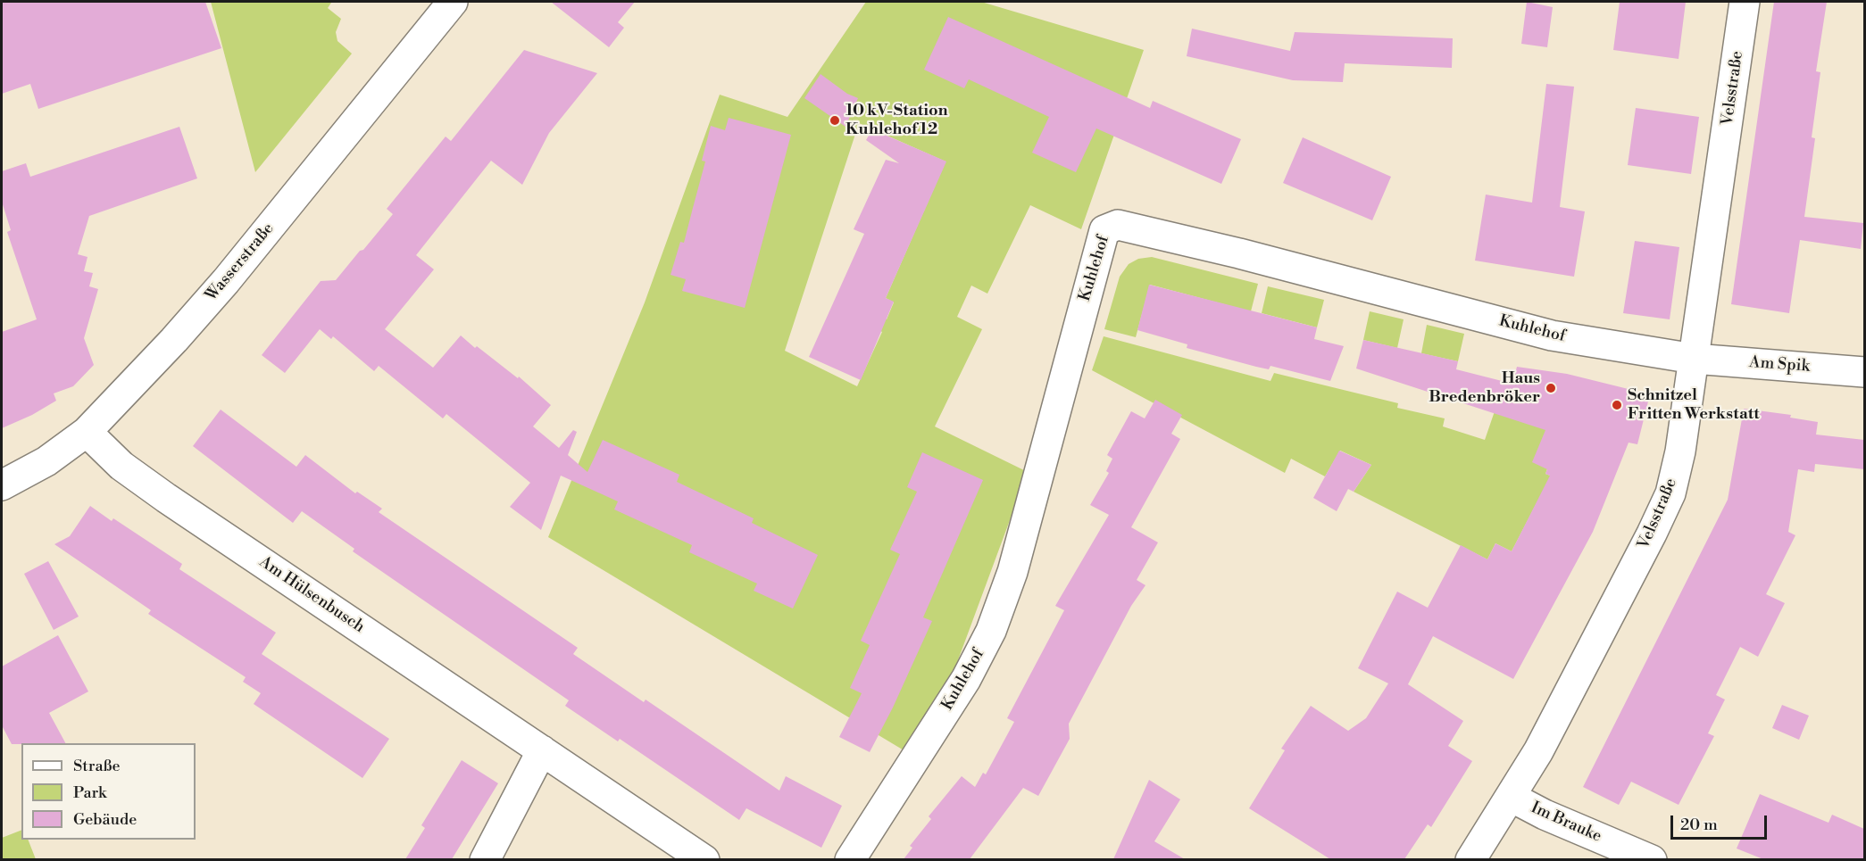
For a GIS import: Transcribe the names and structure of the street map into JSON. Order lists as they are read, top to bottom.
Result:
{
  "streets": {
    "street": [
      "Velsstraße",
      "Wasserstraße",
      "Kuhlehof",
      "Am Spik",
      "Am Hülsenbusch",
      "Im Brauke"
    ]
  },
  "crossings": [
    ["Velsstraße", "Kuhlehof"],
    ["Velsstraße", "Am Spik"],
    ["Velsstraße", "Im Brauke"],
    ["Wasserstraße", "Am Hülsenbusch"],
    ["Kuhlehof", "Am Spik"]
  ],
  "places": ["10 kV-Station Kuhlehof 12", "Haus Bredenbröker", "Schnitzel Fritten Werkstatt"],
  "legend": ["Straße", "Park", "Gebäude"],
  "scale_bar": "20 m"
}
